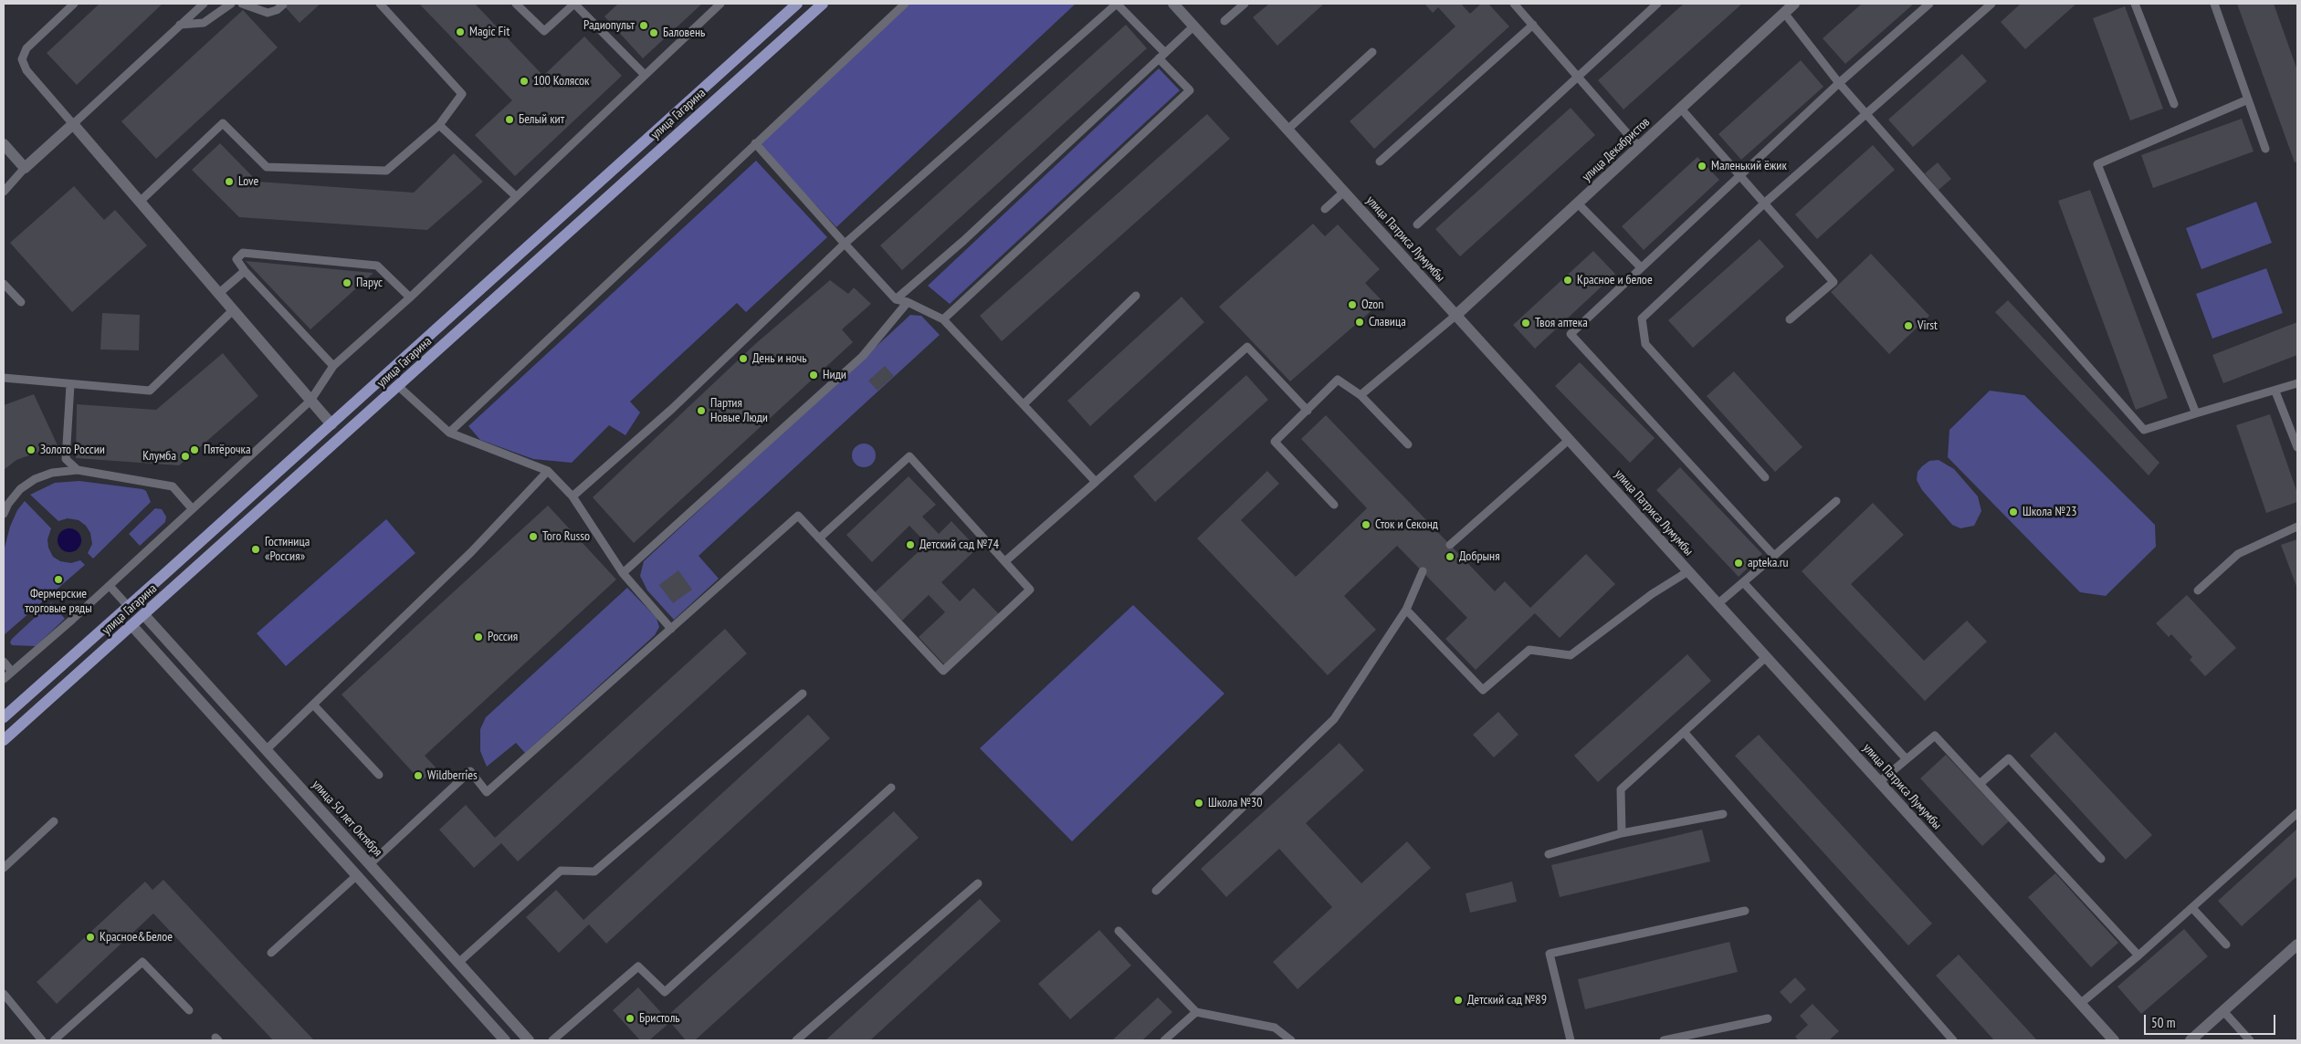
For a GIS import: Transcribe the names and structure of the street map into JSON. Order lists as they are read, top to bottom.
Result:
{
  "streets": {
    "main road": ["улица Гагарина"],
    "street": ["улица Декабристов", "улица Патриса Лумумбы", "улица 50 лет Октября"]
  },
  "crossings": [
    ["улица Гагарина", "улица 50 лет Октября"],
    ["улица Декабристов", "улица Патриса Лумумбы"]
  ],
  "places": [
    "Радиопульт",
    "Magic Fit",
    "Баловень",
    "100 Колясок",
    "Белый кит",
    "Маленький ёжик",
    "Love",
    "Красное и белое",
    "Парус",
    "Ozon",
    "Славица",
    "Твоя аптека",
    "Virst",
    "День и ночь",
    "Ниди",
    "Партия Новые Люди",
    "Золото России",
    "Пятёрочка",
    "Клумба",
    "Школа №23",
    "Сток и Секонд",
    "Toro Russo",
    "Детский сад №74",
    "Гостиница «Россия»",
    "Добрыня",
    "apteka.ru",
    "Фермерские торговые ряды",
    "Россия",
    "Wildberries",
    "Школа №30",
    "Красное&Белое",
    "Детский сад №89",
    "Бристоль"
  ],
  "scale_bar": "50 m"
}
